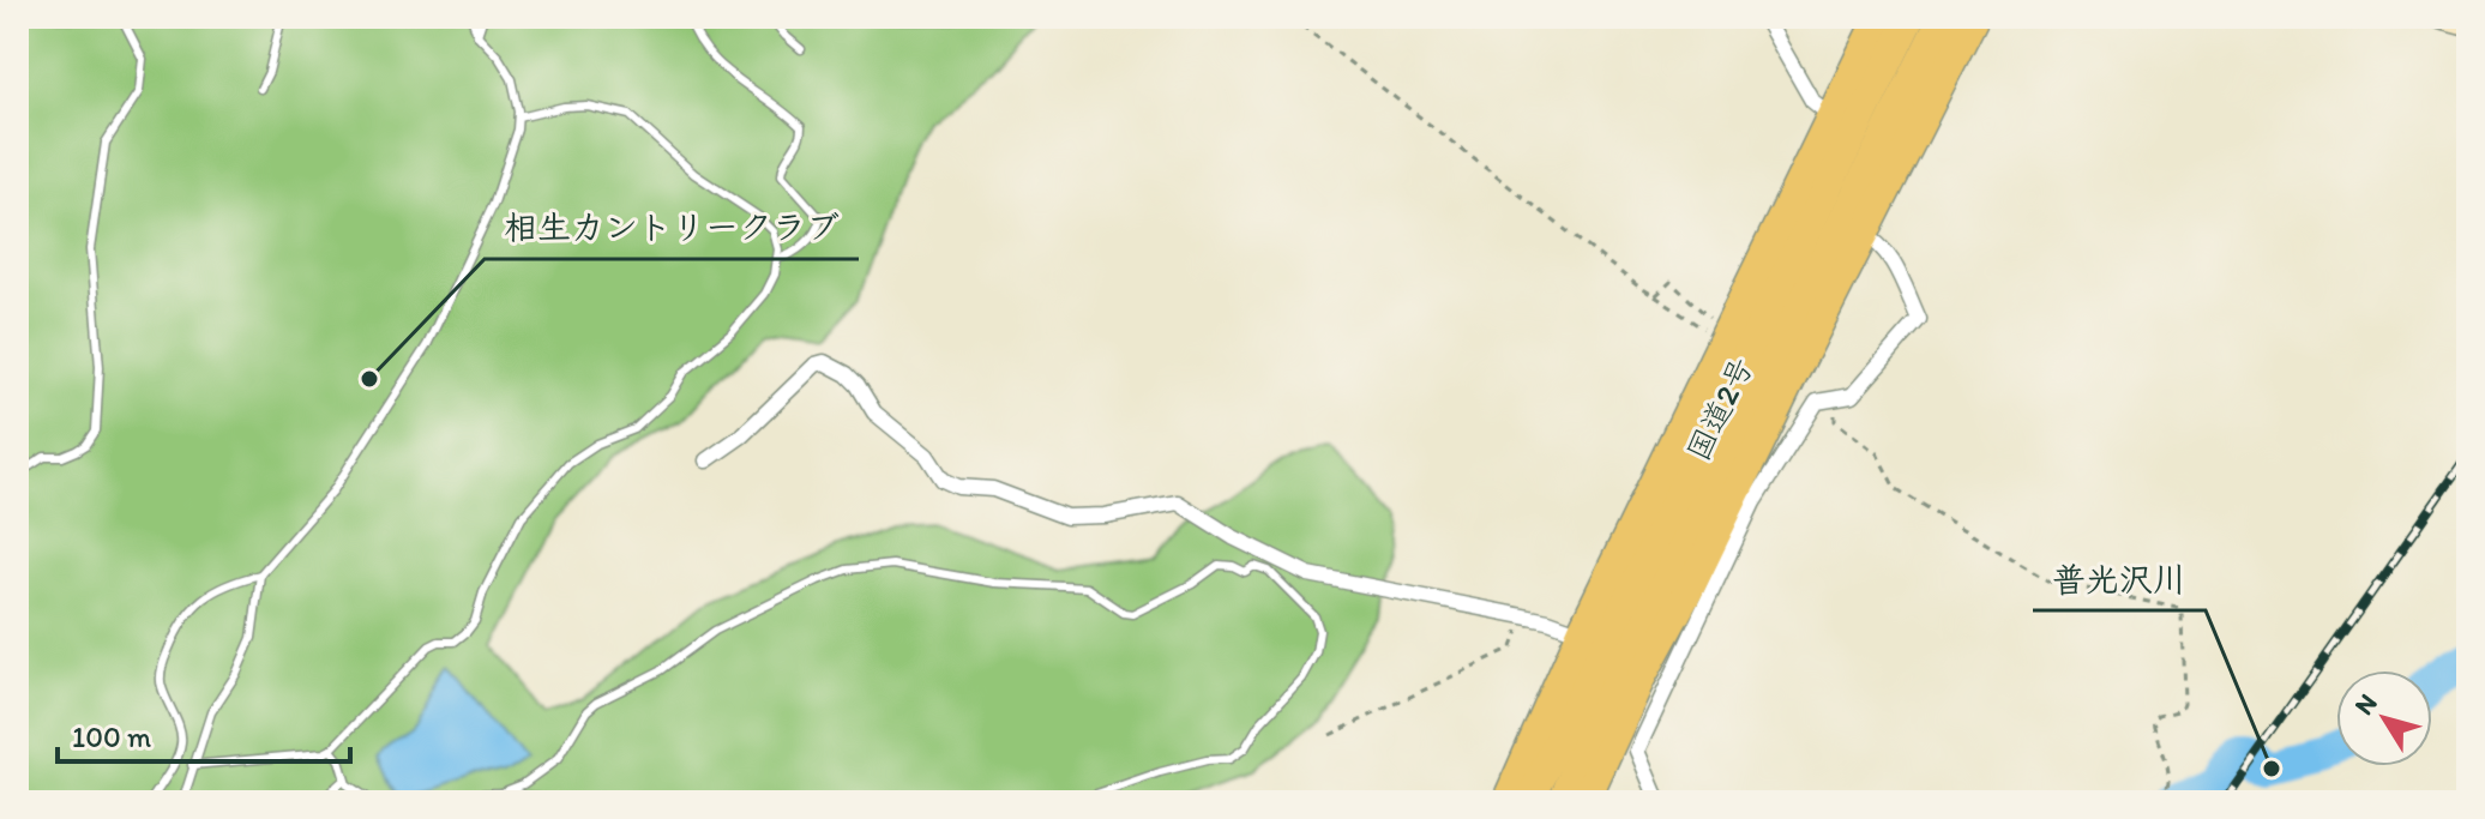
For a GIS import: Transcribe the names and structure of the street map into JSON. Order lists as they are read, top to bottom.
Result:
{
  "streets": {
    "highway": ["国道2号"]
  },
  "places": ["相生カントリークラブ", "普光沢川"],
  "scale_bar": "100 m",
  "north": "top left"
}
